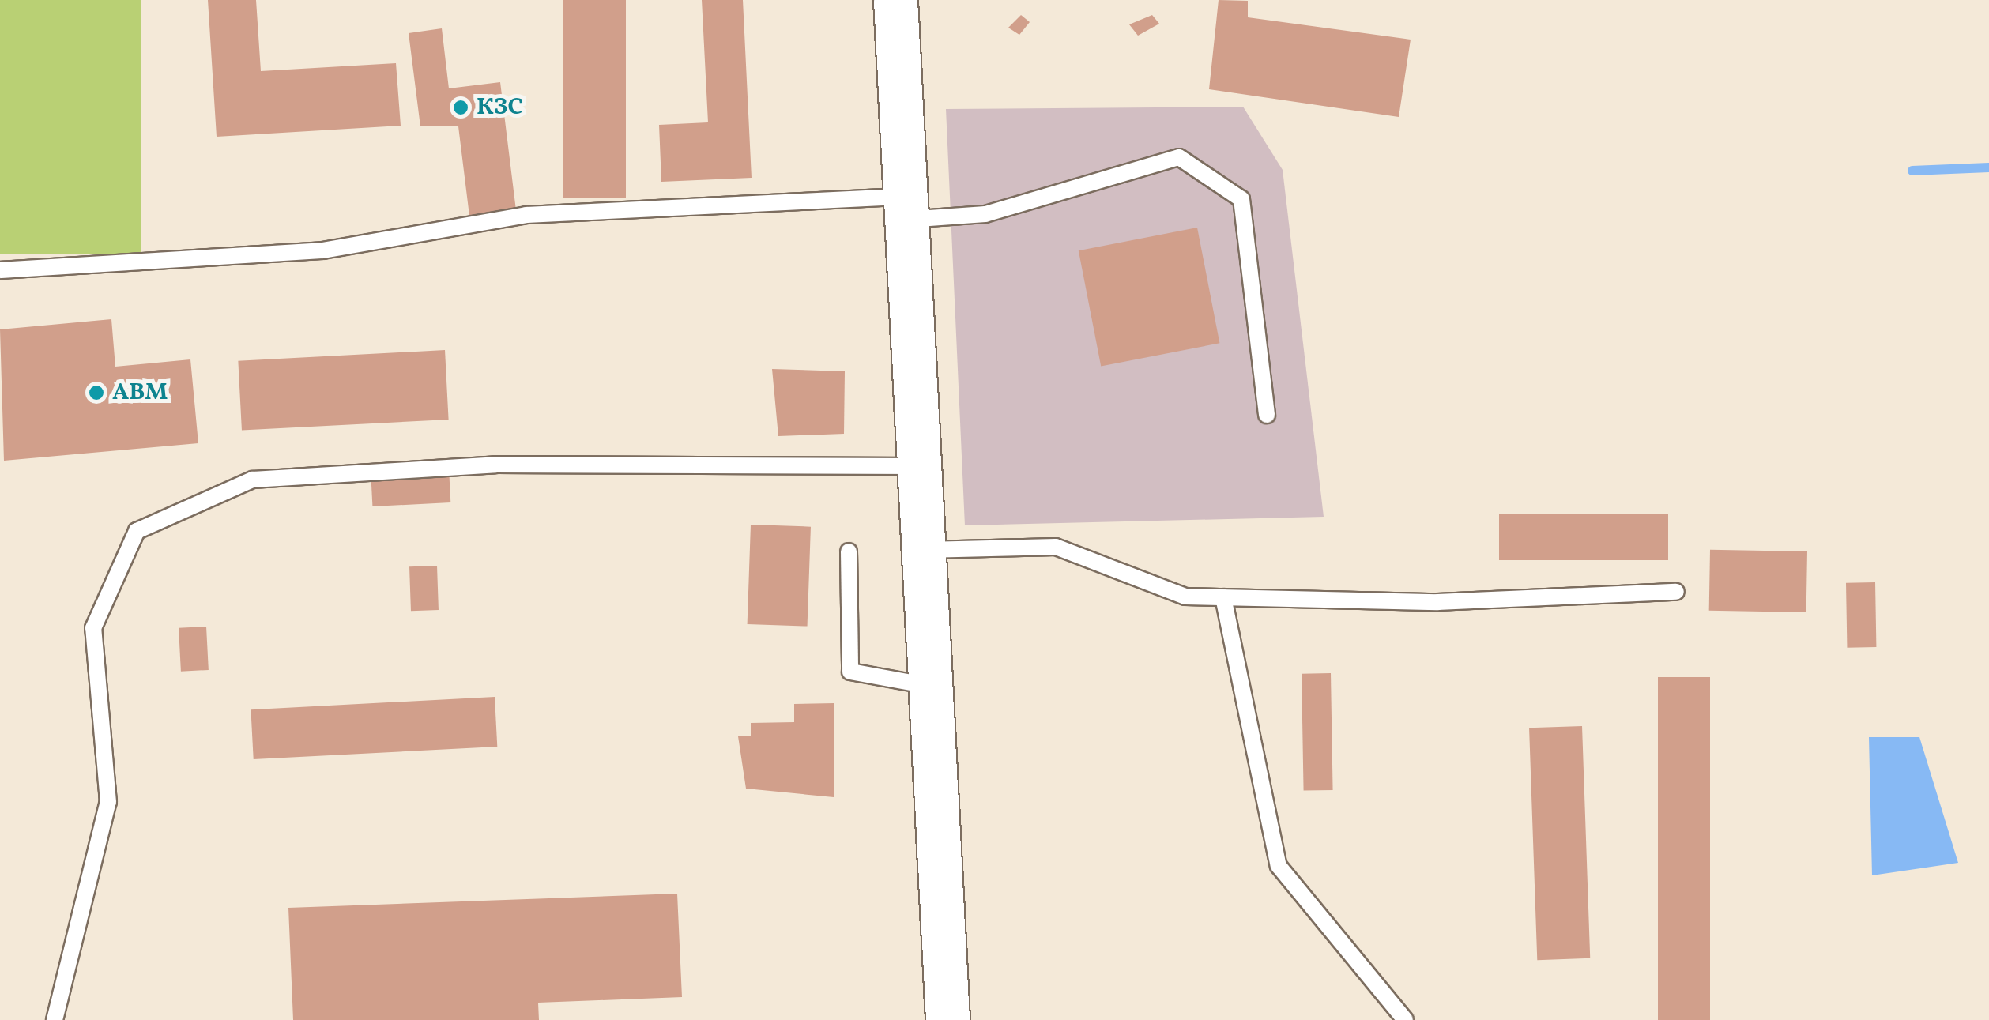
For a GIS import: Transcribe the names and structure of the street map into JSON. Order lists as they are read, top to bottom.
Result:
{
  "places": ["КЗС", "АВМ"]
}
